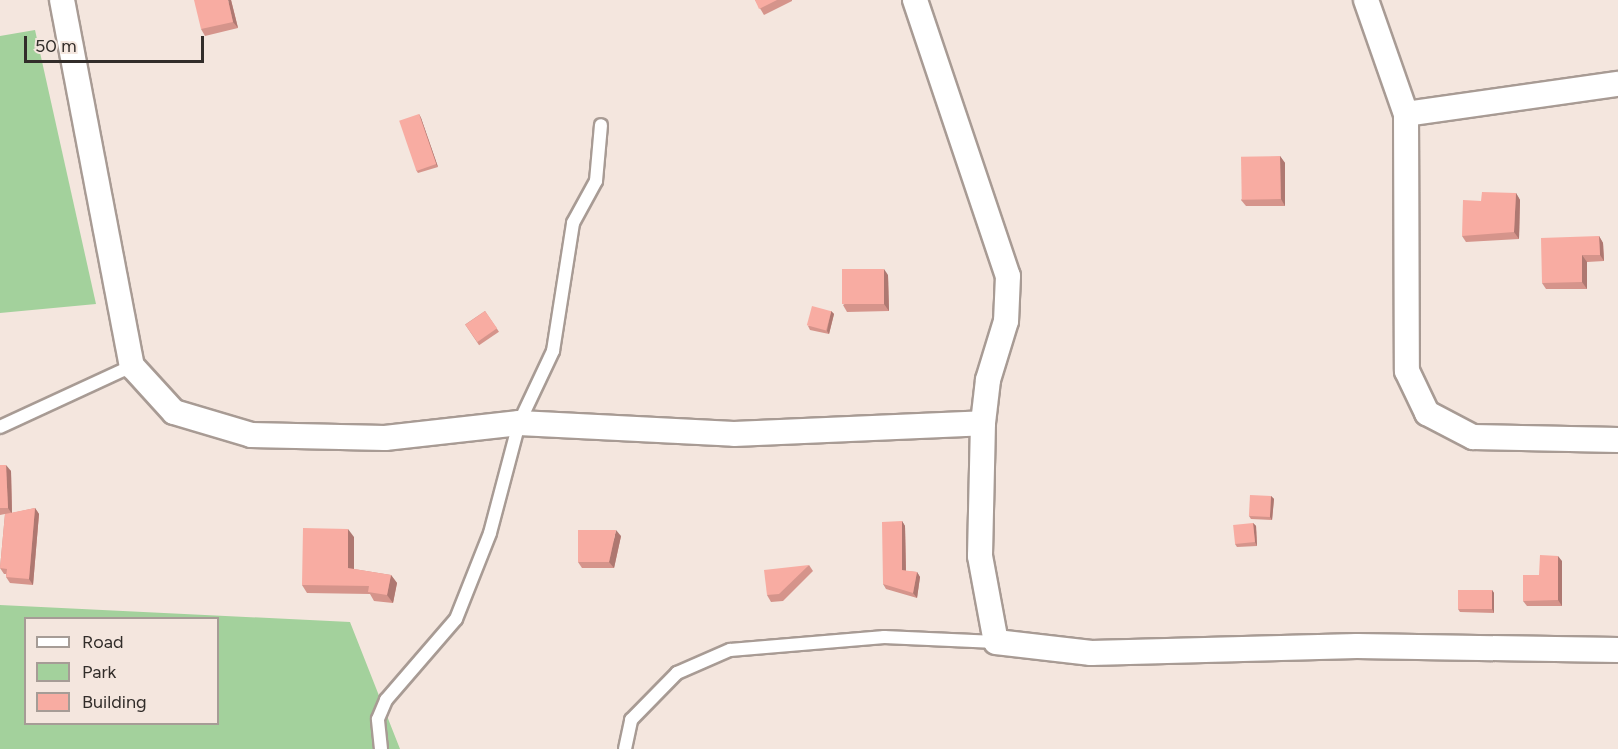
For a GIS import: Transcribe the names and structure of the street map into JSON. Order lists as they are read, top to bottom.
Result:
{
  "legend": ["Road", "Park", "Building"],
  "scale_bar": "50 m"
}
